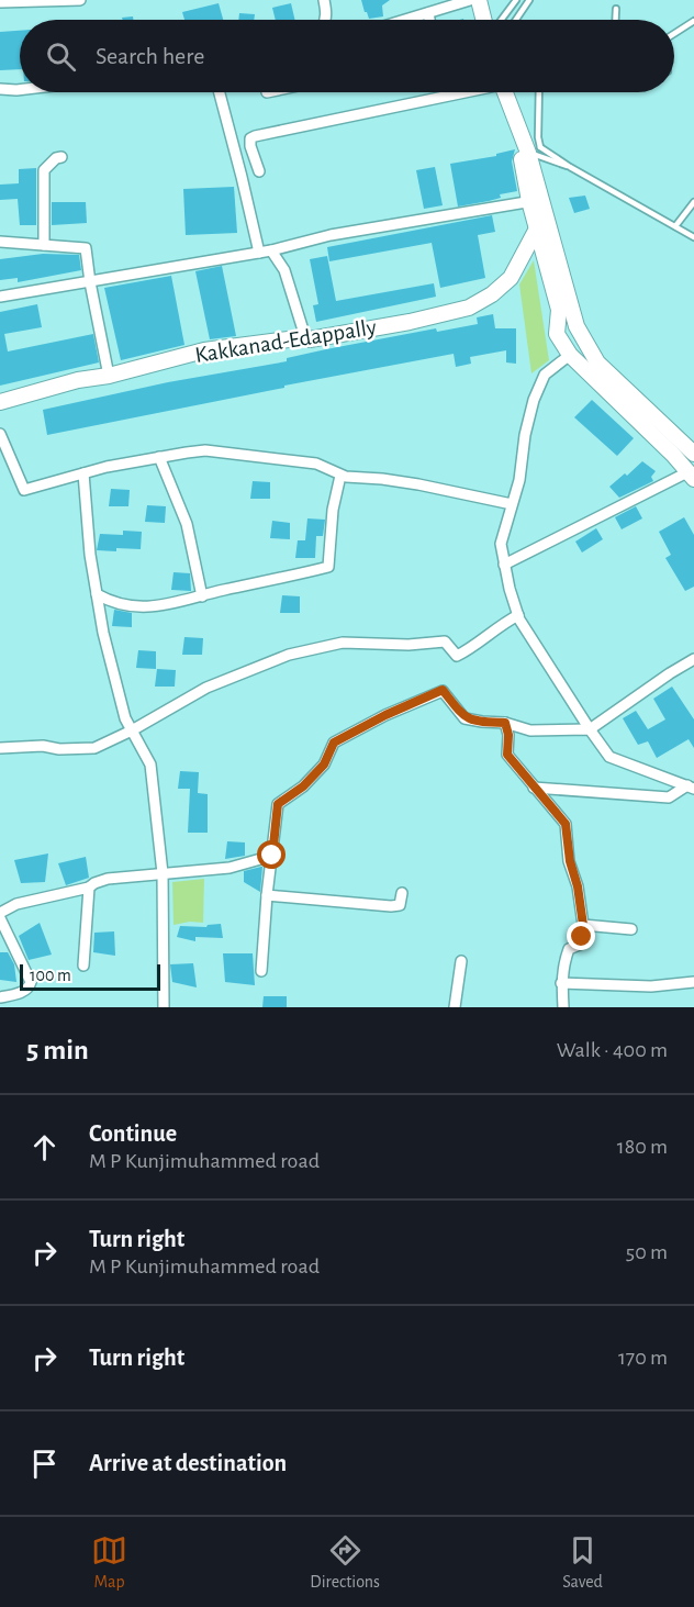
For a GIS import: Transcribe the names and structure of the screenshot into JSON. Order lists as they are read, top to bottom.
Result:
{
  "streets": {
    "main road": ["Kakkanad-Edappally"]
  },
  "scale_bar": "100 m",
  "page": {
    "search": "Search here",
    "scale": "100 m",
    "heading": ["5 min", "Walk · 400 m"],
    "list": [
      ["Continue", "M P Kunjimuhammed road", "180 m"],
      ["Turn right", "M P Kunjimuhammed road", "50 m"],
      ["Turn right", "170 m"],
      "Arrive at destination"
    ],
    "nav": ["Map", "Directions", "Saved"]
  }
}
